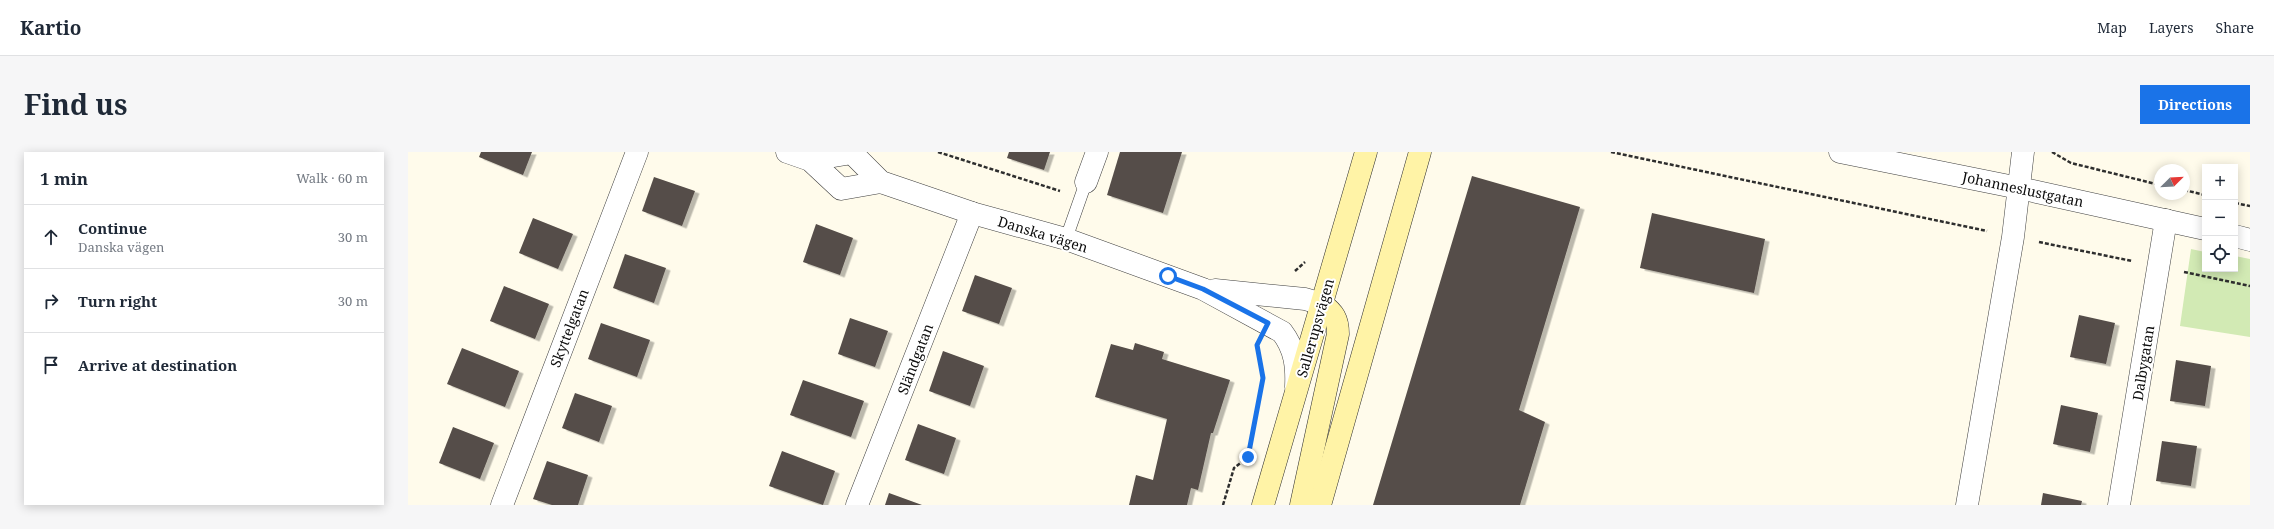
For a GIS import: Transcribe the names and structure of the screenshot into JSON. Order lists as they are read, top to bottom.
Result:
{
  "streets": {
    "main road": ["Sallerupsvägen"],
    "street": [
      "Johanneslustgatan",
      "Danska vägen",
      "Skyttelgatan",
      "Sländgatan",
      "Dalbygatan"
    ]
  },
  "crossings": [
    ["Johanneslustgatan", "Dalbygatan"],
    ["Danska vägen", "Sallerupsvägen"],
    ["Danska vägen", "Sländgatan"]
  ],
  "north": "top right",
  "page": {
    "header": "Kartio",
    "nav": ["Map", "Layers", "Share"],
    "title": "Find us",
    "buttons": "Directions",
    "heading": ["1 min", "Walk · 60 m"],
    "map_buttons": ["+", "−"],
    "list": [
      ["Continue", "Danska vägen", "30 m"],
      ["Turn right", "30 m"],
      "Arrive at destination"
    ]
  }
}
